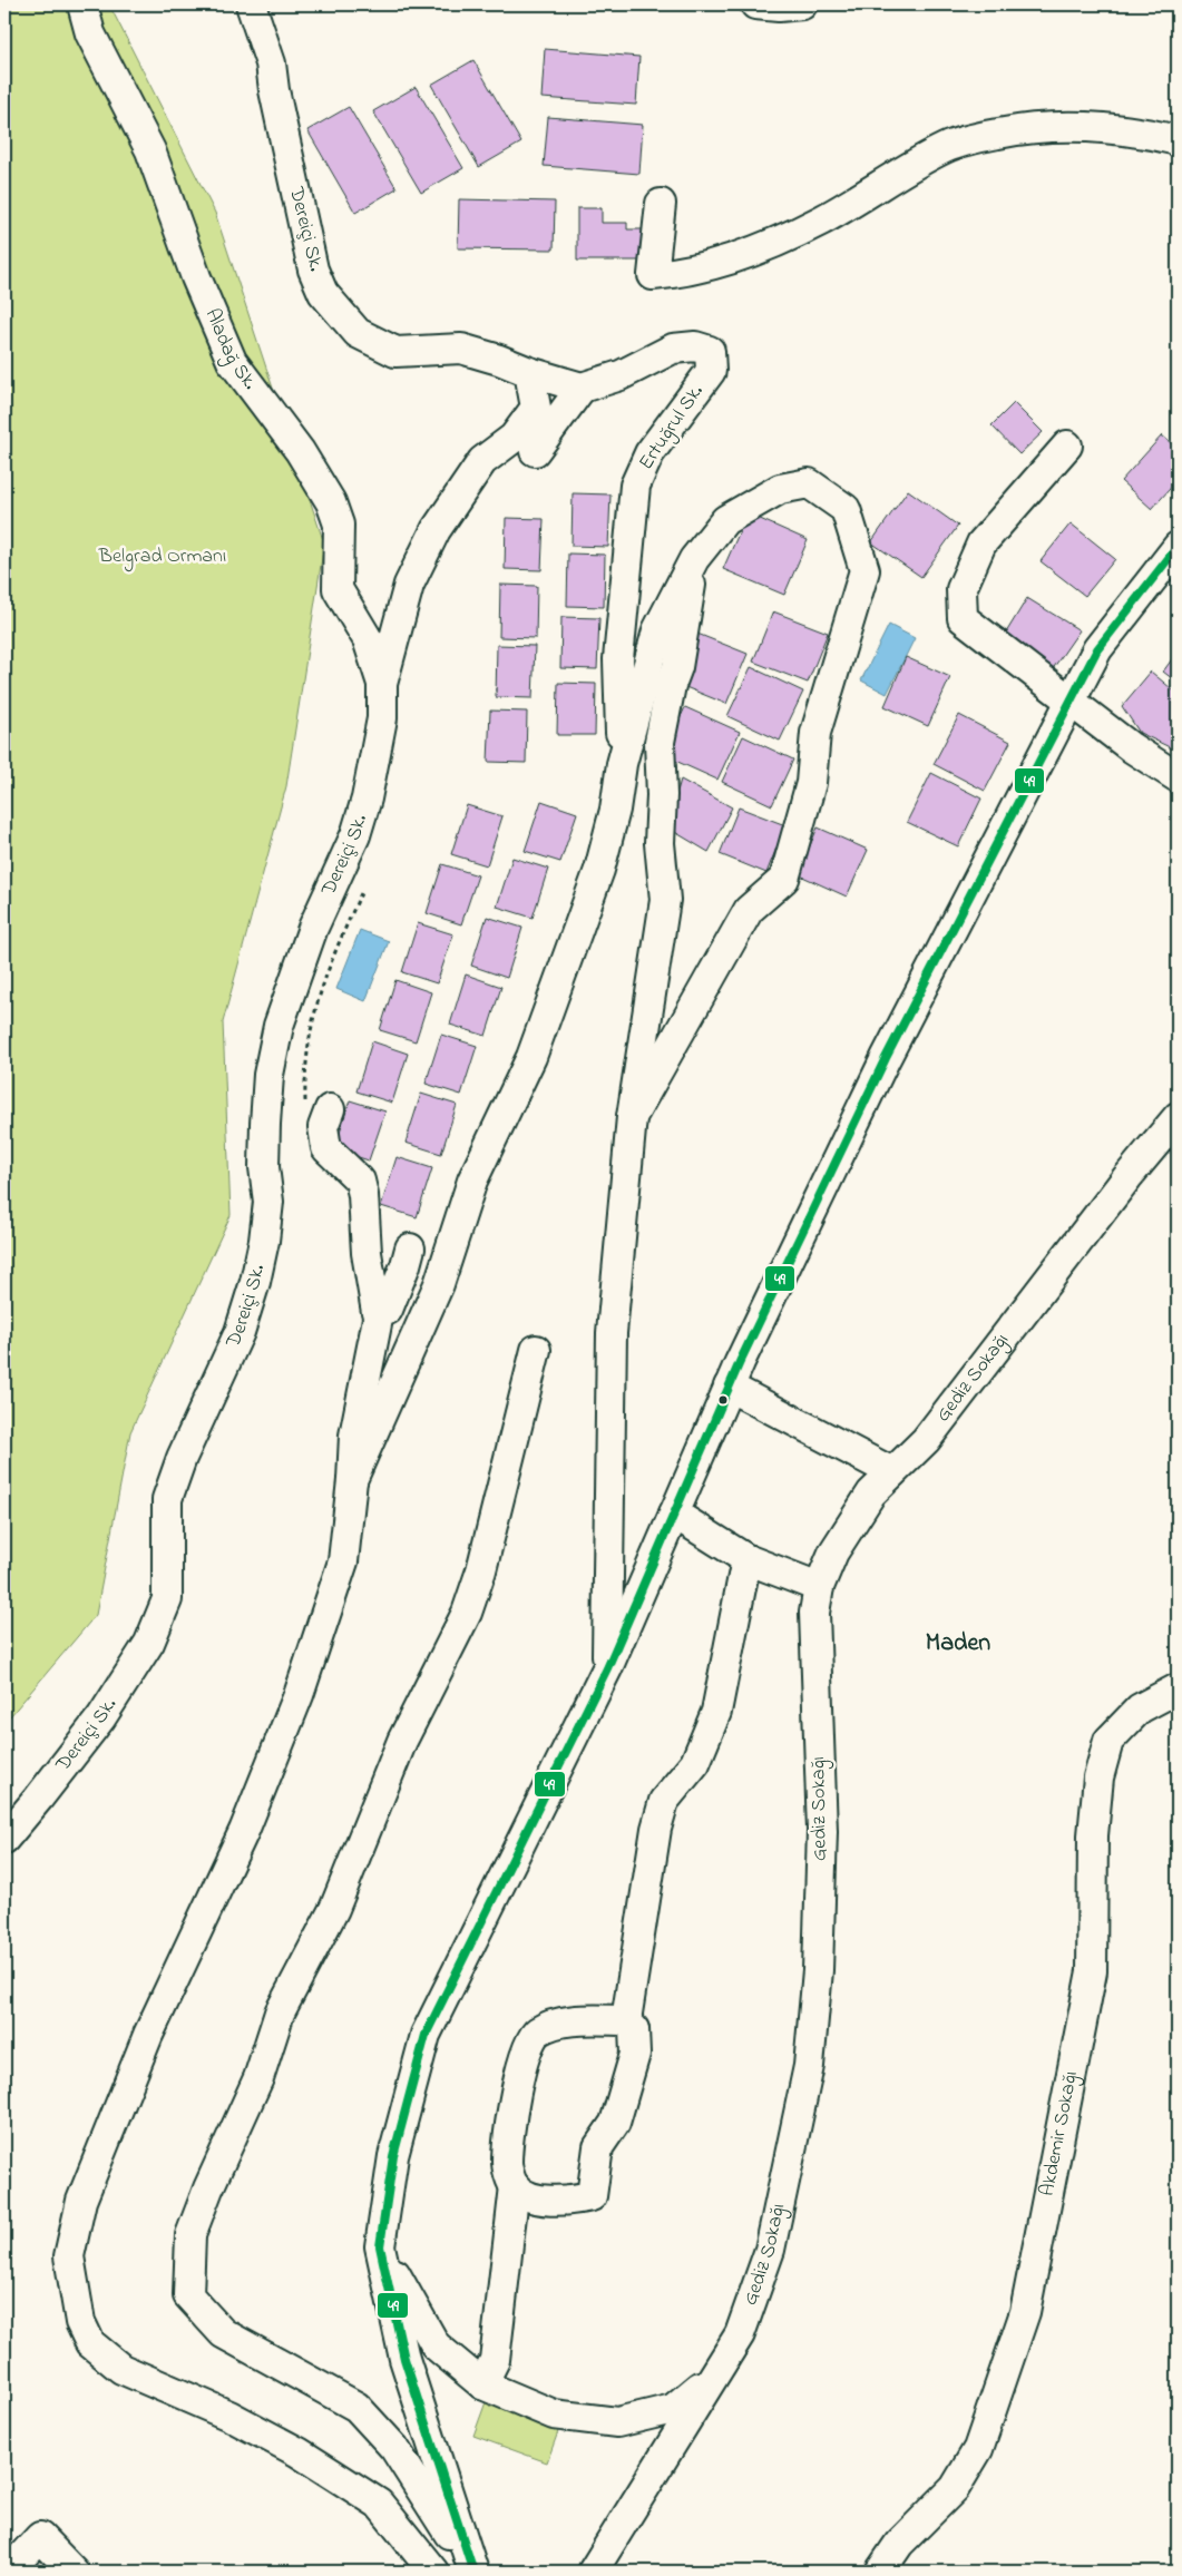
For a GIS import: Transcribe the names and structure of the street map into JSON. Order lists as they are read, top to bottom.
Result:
{
  "streets": {
    "street": [
      "Dereiçi Sk.",
      "Aladağ Sk.",
      "Ertuğrul Sk.",
      "Gediz Sokağı",
      "Akdemir Sokağı"
    ]
  },
  "crossings": [
    ["Dereiçi Sk.", "Aladağ Sk."]
  ],
  "districts": ["Maden"],
  "parks": ["Belgrad Ormanı"],
  "lines": ["transit line 49"]
}
